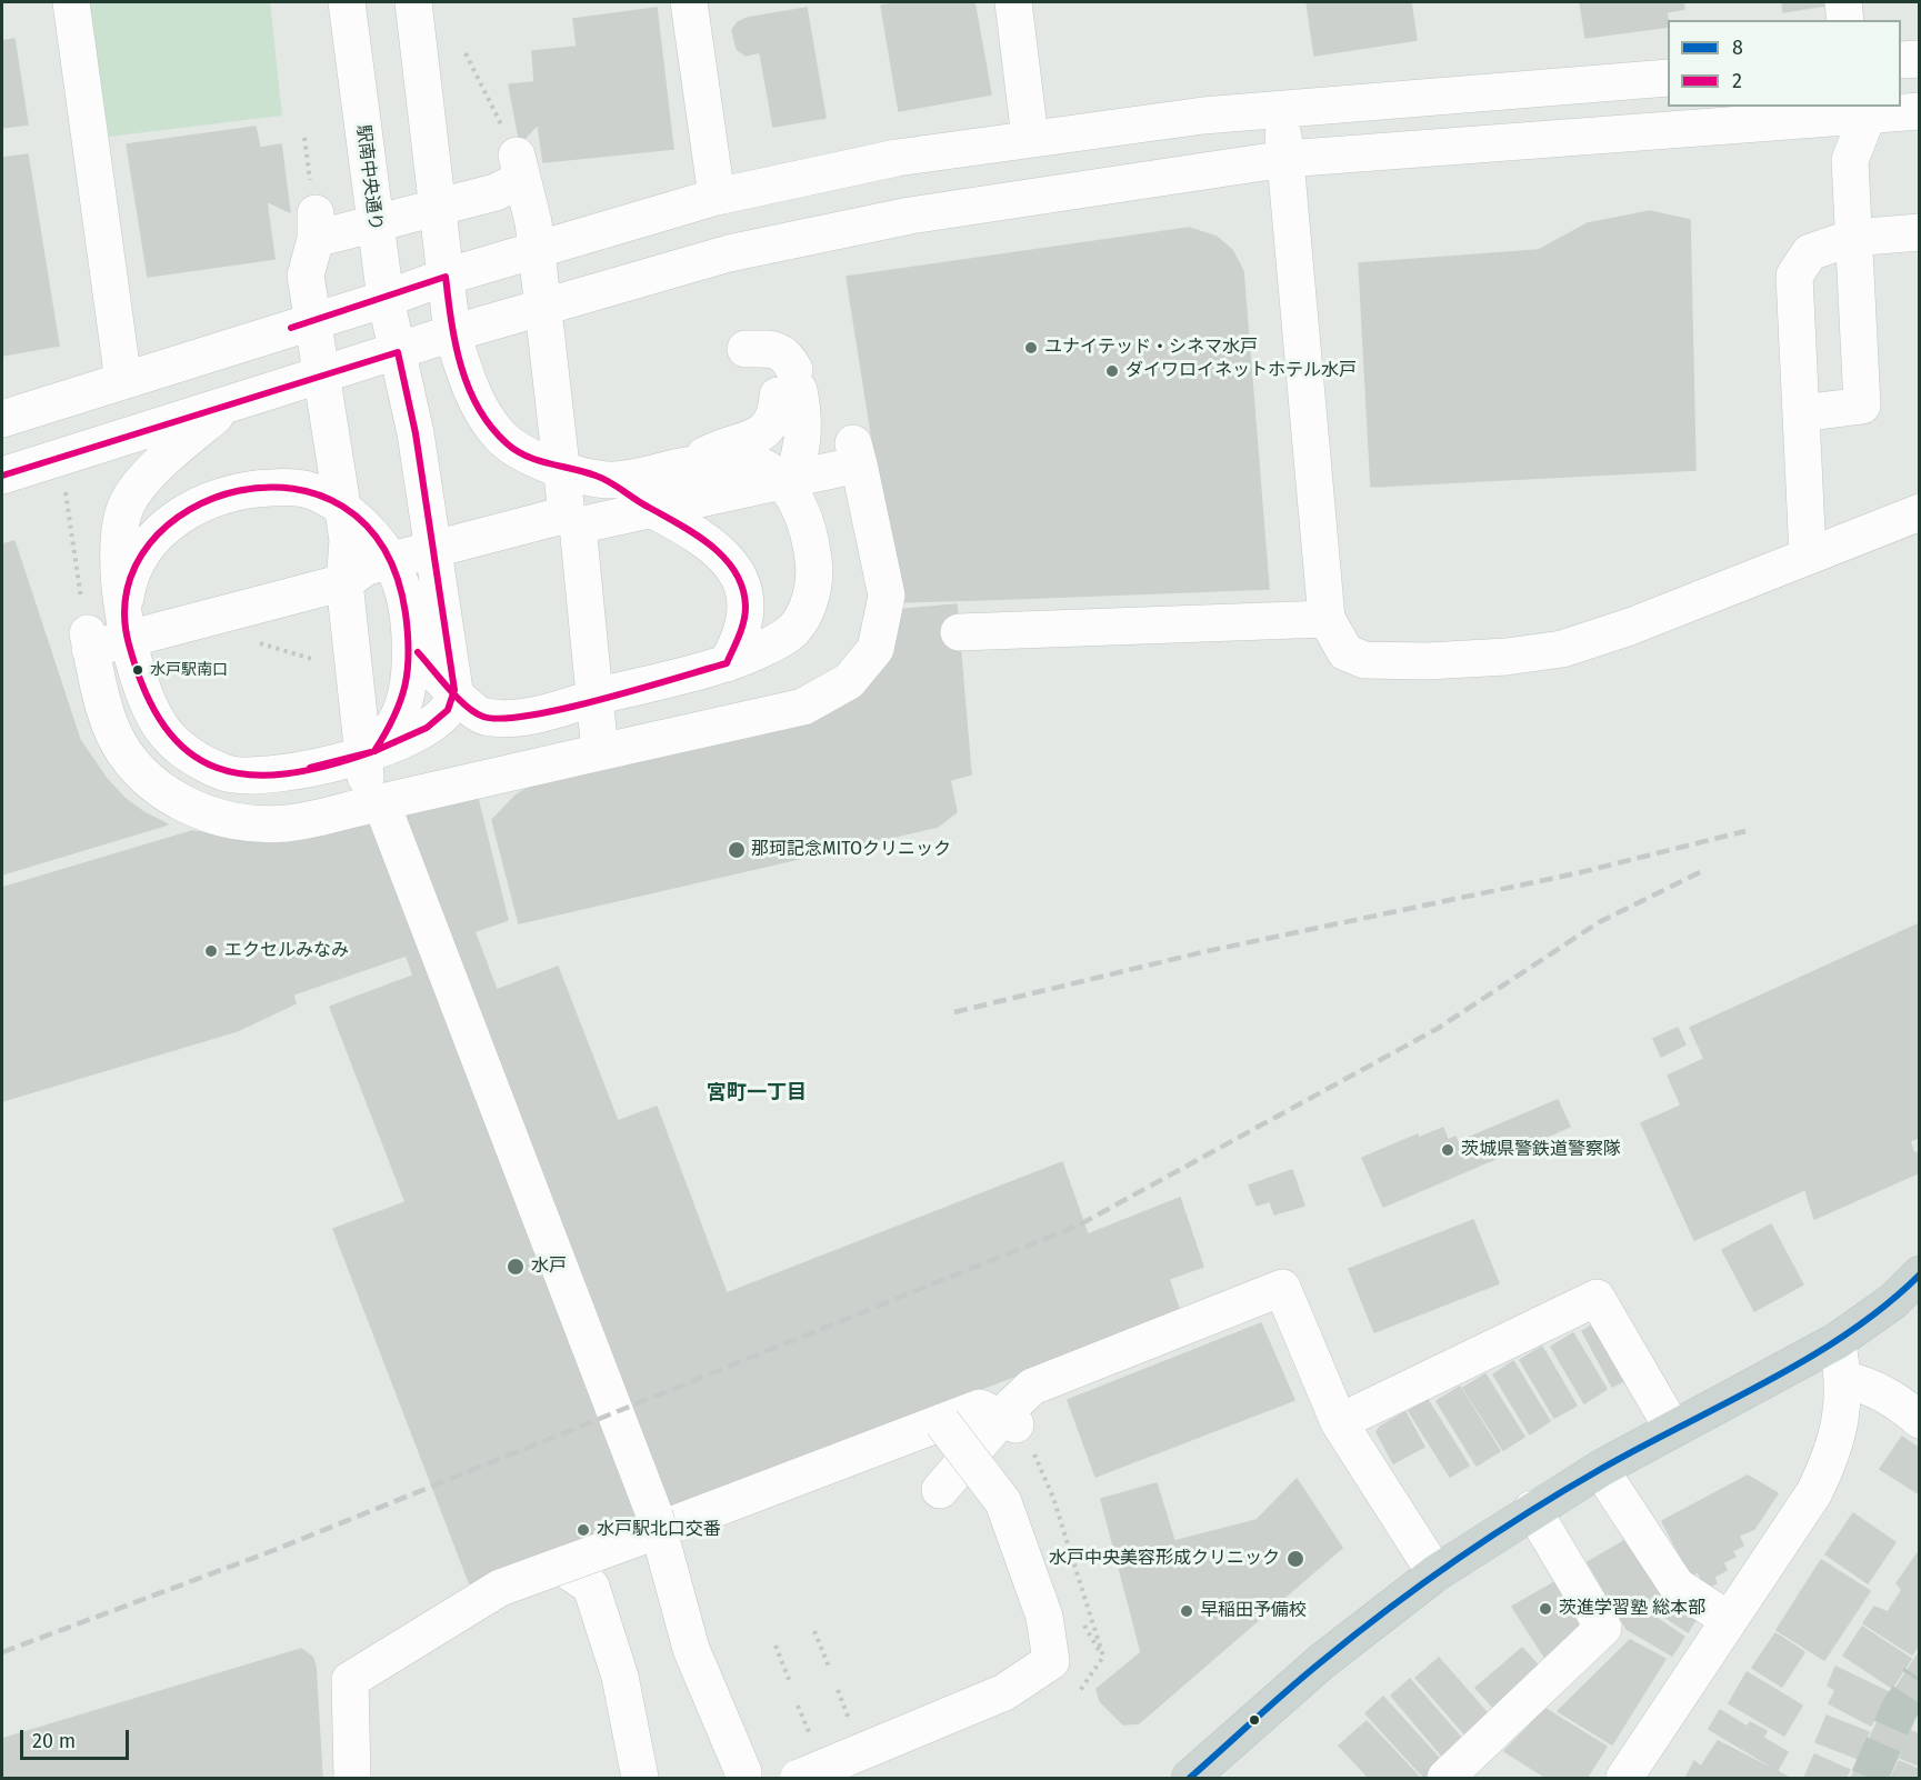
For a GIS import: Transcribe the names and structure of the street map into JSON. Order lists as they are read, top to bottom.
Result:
{
  "streets": {
    "street": ["駅南中央通り"]
  },
  "districts": ["宮町一丁目"],
  "places": [
    "ユナイテッド・シネマ水戸",
    "ダイワロイネットホテル水戸",
    "水戸駅南口",
    "那珂記念MITOクリニック",
    "エクセルみなみ",
    "茨城県警鉄道警察隊",
    "水戸",
    "水戸駅北口交番",
    "水戸中央美容形成クリニック",
    "茨進学習塾 総本部",
    "早稲田予備校"
  ],
  "lines": ["transit line 2", "transit line 8"],
  "legend": ["8", "2"],
  "scale_bar": "20 m"
}
